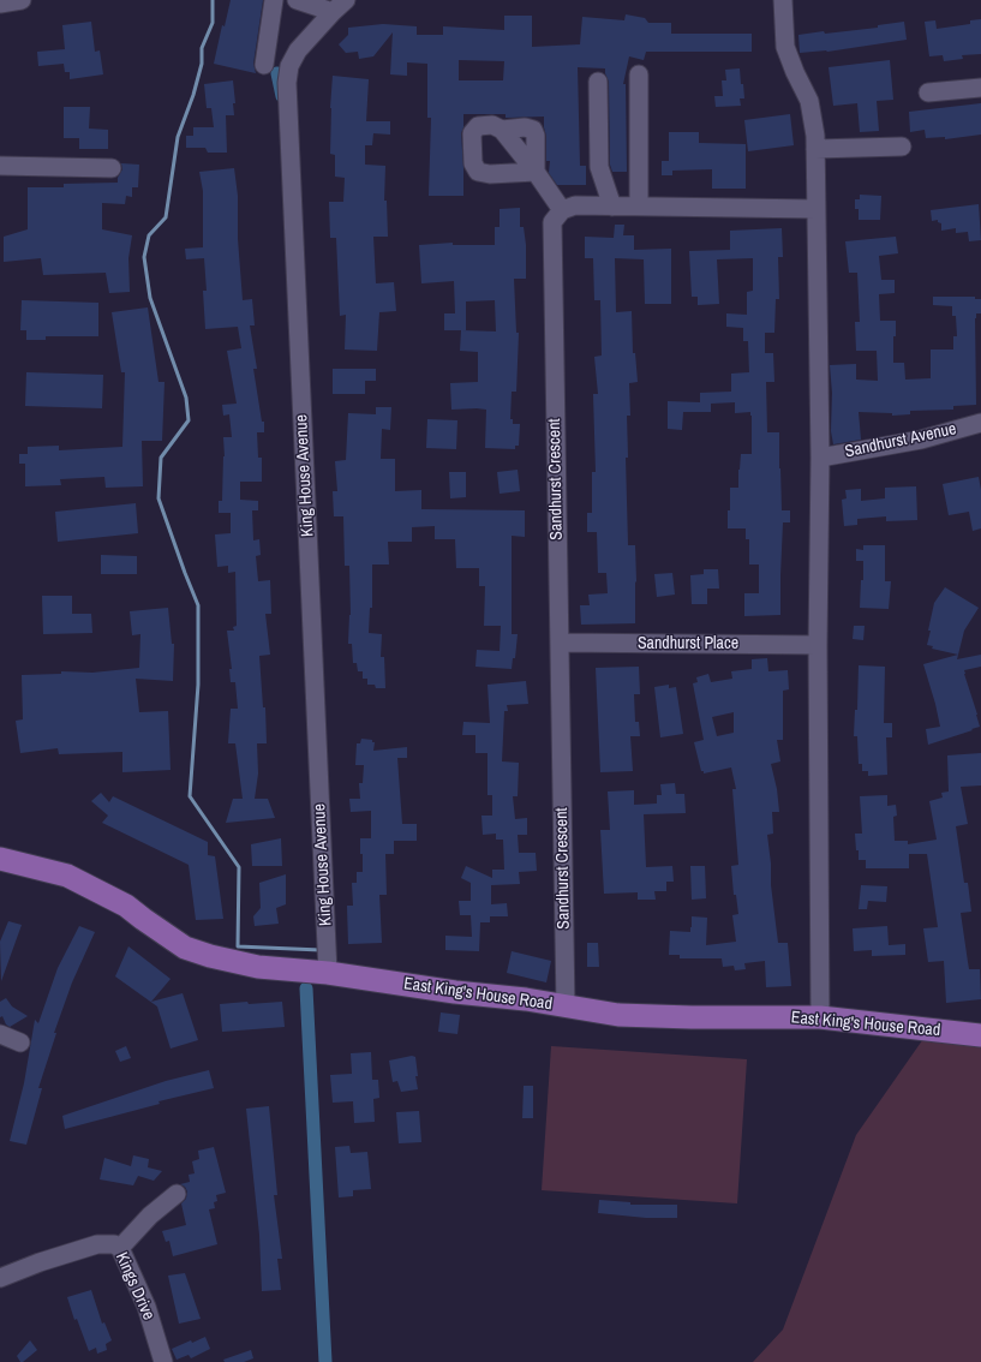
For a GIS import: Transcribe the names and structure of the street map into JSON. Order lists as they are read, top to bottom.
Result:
{
  "streets": {
    "main road": ["East King's House Road"],
    "street": [
      "Sandhurst Avenue",
      "King House Avenue",
      "Sandhurst Crescent",
      "Sandhurst Place",
      "Kings Drive"
    ]
  },
  "crossings": [
    ["King House Avenue", "East King's House Road"],
    ["Sandhurst Crescent", "Sandhurst Place"],
    ["Sandhurst Crescent", "East King's House Road"]
  ]
}
